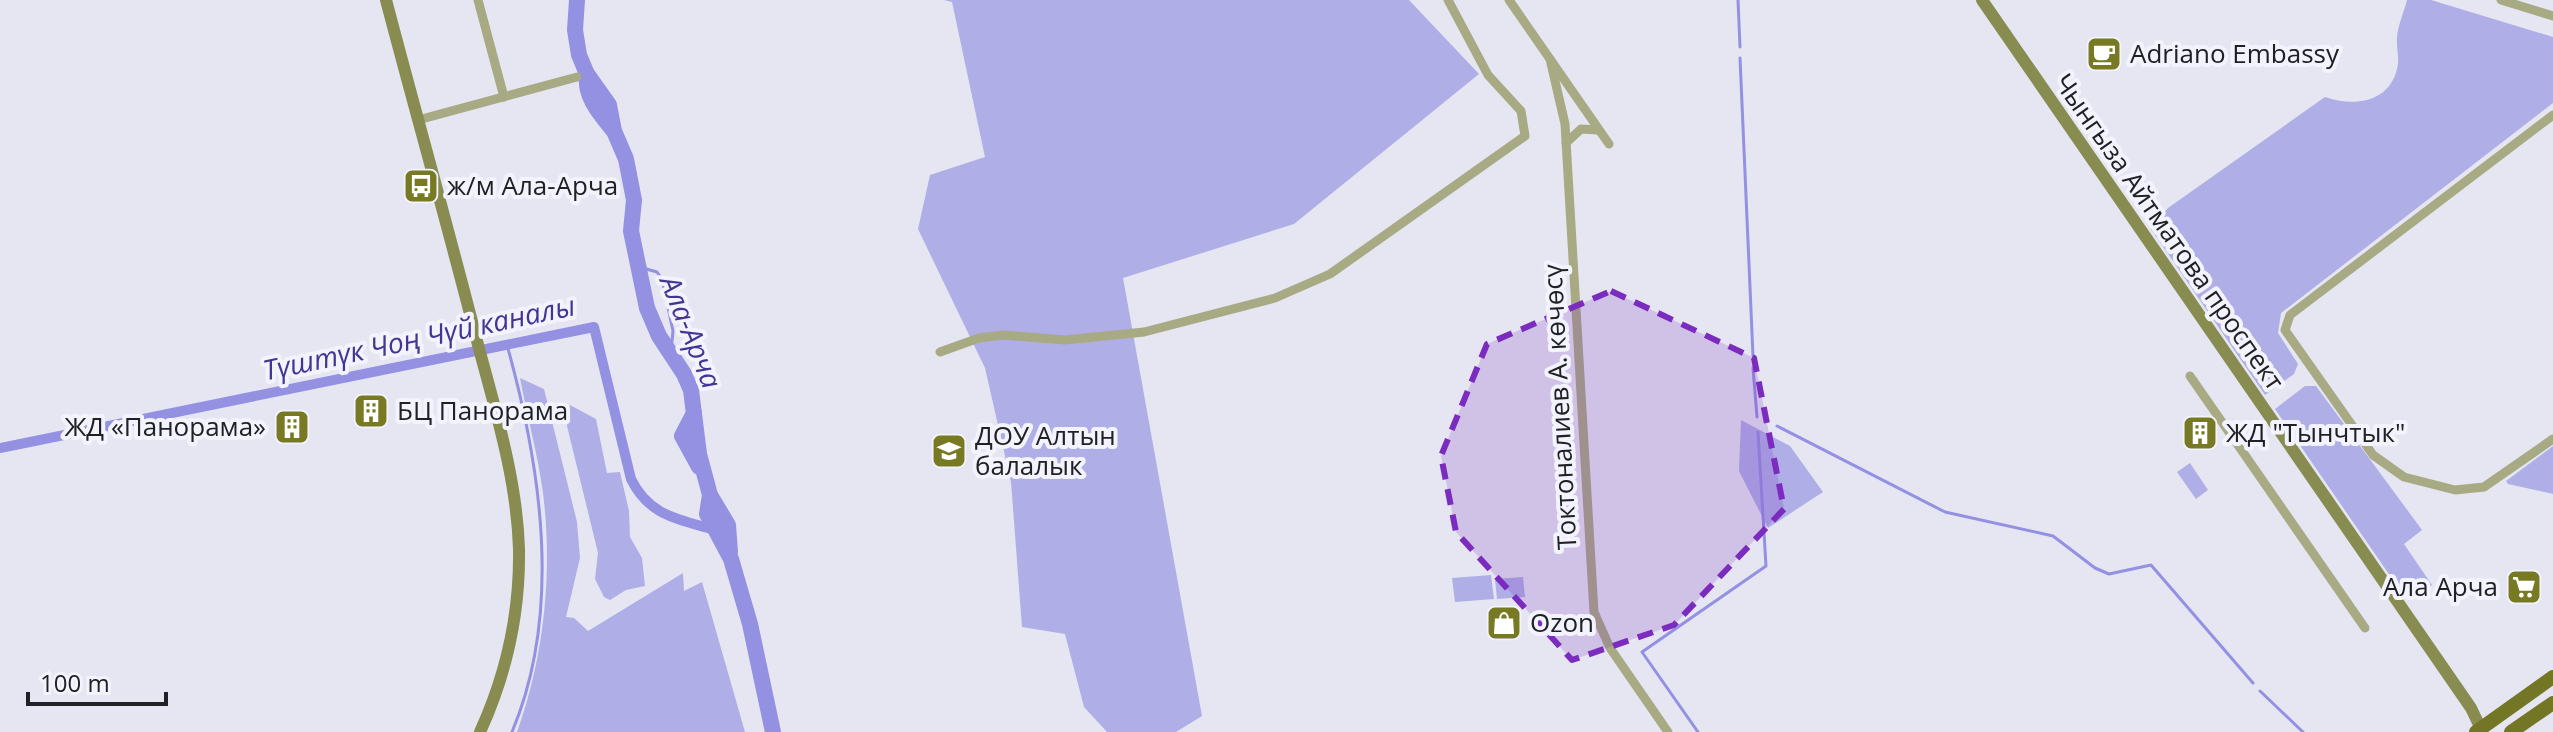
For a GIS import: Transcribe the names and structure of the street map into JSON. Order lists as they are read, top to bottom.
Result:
{
  "streets": {
    "main road": ["Чынгыза Айтматова проспект"],
    "street": ["Токтоналиев А. көчөсү"]
  },
  "water": ["Ала-Арча", "Түштүк Чоң Чүй каналы"],
  "places": {
    "cafe": ["Adriano Embassy"],
    "bus stop": ["ж/м Ала-Арча"],
    "building": ["БЦ Панорама", "ЖД «Панорама»", "ЖД \"Тынчтык\""],
    "school or university": ["ДОУ Алтын балалык"],
    "supermarket": ["Ала Арча"],
    "shop": ["Ozon"]
  },
  "scale_bar": "100 m"
}
